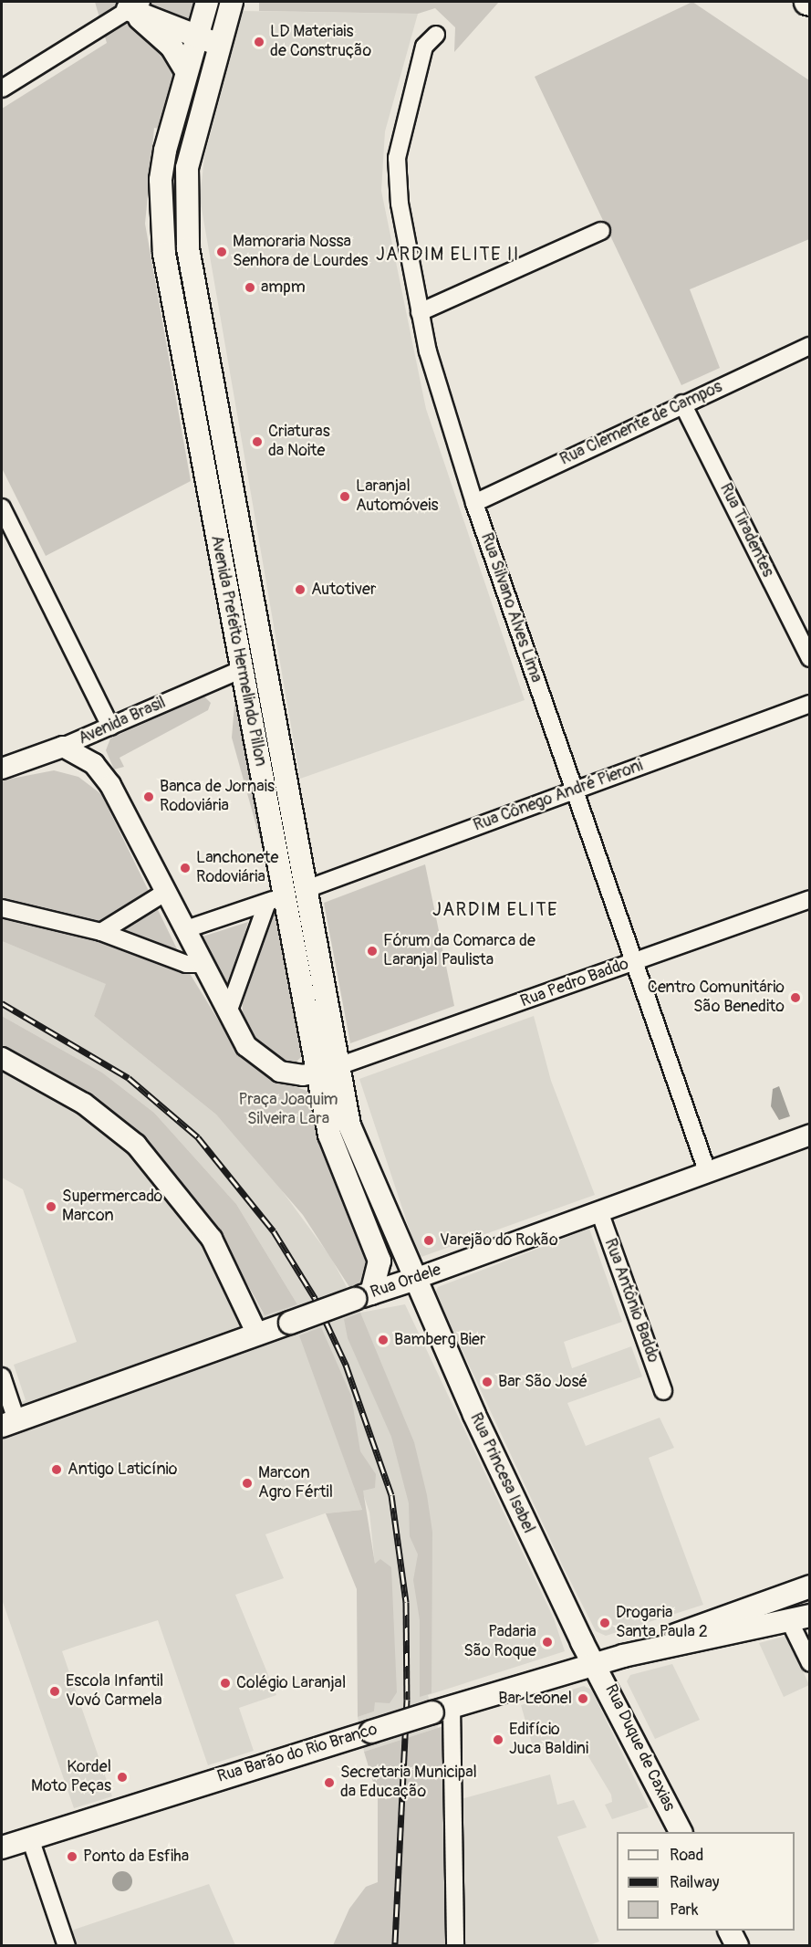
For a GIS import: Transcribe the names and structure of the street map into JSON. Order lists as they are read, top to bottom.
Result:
{
  "streets": {
    "main road": [
      "Avenida Prefeito Hermelindo Pillon",
      "Rua Ordele",
      "Rua Princesa Isabel",
      "Rua Duque de Caxias",
      "Rua Barão do Rio Branco"
    ],
    "street": [
      "Rua Clemente de Campos",
      "Rua Tiradentes",
      "Rua Silvano Alves Lima",
      "Avenida Brasil",
      "Rua Cônego André Pieroni",
      "Rua Pedro Baddo",
      "Rua Antônio Baddo"
    ]
  },
  "crossings": [
    ["Rua Clemente de Campos", "Rua Tiradentes"],
    ["Rua Clemente de Campos", "Rua Silvano Alves Lima"],
    ["Rua Silvano Alves Lima", "Rua Cônego André Pieroni"],
    ["Rua Silvano Alves Lima", "Rua Pedro Baddo"],
    ["Rua Silvano Alves Lima", "Rua Ordele"],
    ["Avenida Prefeito Hermelindo Pillon", "Avenida Brasil"],
    ["Avenida Prefeito Hermelindo Pillon", "Rua Cônego André Pieroni"],
    ["Avenida Prefeito Hermelindo Pillon", "Rua Pedro Baddo"],
    ["Avenida Prefeito Hermelindo Pillon", "Rua Ordele"],
    ["Avenida Prefeito Hermelindo Pillon", "Rua Princesa Isabel"],
    ["Rua Ordele", "Rua Antônio Baddo"],
    ["Rua Ordele", "Rua Princesa Isabel"],
    ["Rua Princesa Isabel", "Rua Duque de Caxias"],
    ["Rua Princesa Isabel", "Rua Barão do Rio Branco"],
    ["Rua Duque de Caxias", "Rua Barão do Rio Branco"]
  ],
  "districts": ["JARDIM ELITE II", "JARDIM ELITE"],
  "parks": ["Praça Joaquim Silveira Lara"],
  "places": [
    "LD Materiais de Construção",
    "Mamoraria Nossa Senhora de Lourdes",
    "ampm",
    "Criaturas da Noite",
    "Laranjal Automóveis",
    "Autotiver",
    "Banca de Jornais Rodoviária",
    "Lanchonete Rodoviária",
    "Fórum da Comarca de Laranjal Paulista",
    "Centro Comunitário São Benedito",
    "Supermercado Marcon",
    "Varejão do Rokão",
    "Bamberg Bier",
    "Bar São José",
    "Antigo Laticínio",
    "Marcon Agro Fértil",
    "Drogaria Santa Paula 2",
    "Padaria São Roque",
    "Colégio Laranjal",
    "Escola Infantil Vovó Carmela",
    "Bar Leonel",
    "Edifício Juca Baldini",
    "Kordel Moto Peças",
    "Secretaria Municipal da Educação",
    "Ponto da Esfiha"
  ],
  "legend": ["Road", "Railway", "Park"]
}
